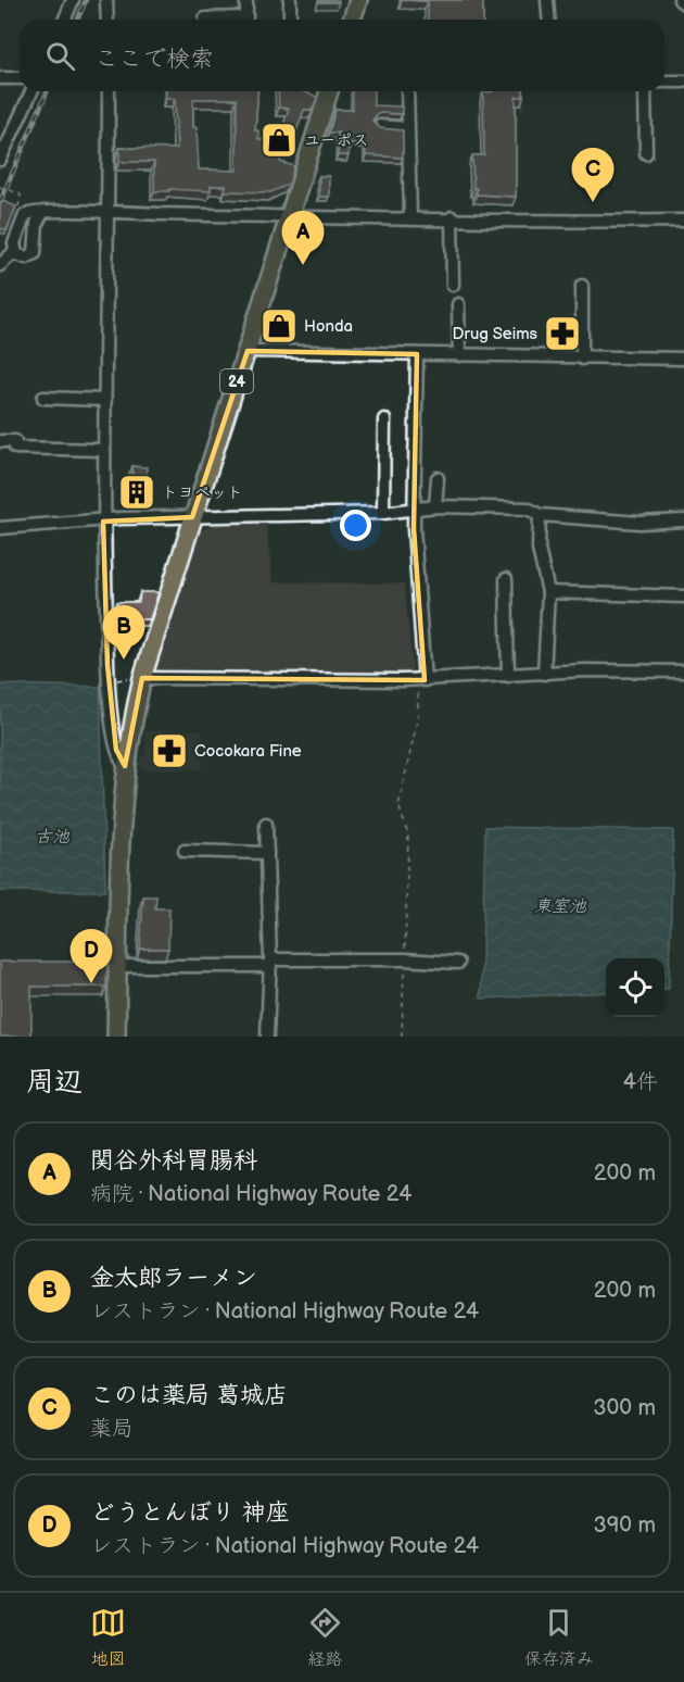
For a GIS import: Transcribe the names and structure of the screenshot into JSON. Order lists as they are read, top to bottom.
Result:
{
  "streets": {
    "highway": ["24"]
  },
  "water": ["古池", "東室池"],
  "places": {
    "shop": ["ユーポス", "Honda"],
    "pharmacy": ["Drug Seims", "Cocokara Fine"],
    "building": ["トヨペット"]
  },
  "page": {
    "search": "ここで検索",
    "pins": [
      "C",
      "A",
      "B",
      "D"
    ],
    "heading": ["周辺", "4件"],
    "list": [
      {
        "mark": "A",
        "name": "関谷外科胃腸科",
        "note": "病院 · National Highway Route 24",
        "value": "200 m"
      },
      {
        "mark": "B",
        "name": "金太郎ラーメン",
        "note": "レストラン · National Highway Route 24",
        "value": "200 m"
      },
      {
        "mark": "C",
        "name": "このは薬局 葛城店",
        "note": "薬局",
        "value": "300 m"
      },
      {
        "mark": "D",
        "name": "どうとんぼり 神座",
        "note": "レストラン · National Highway Route 24",
        "value": "390 m"
      }
    ],
    "nav": ["地図", "経路", "保存済み"]
  }
}
